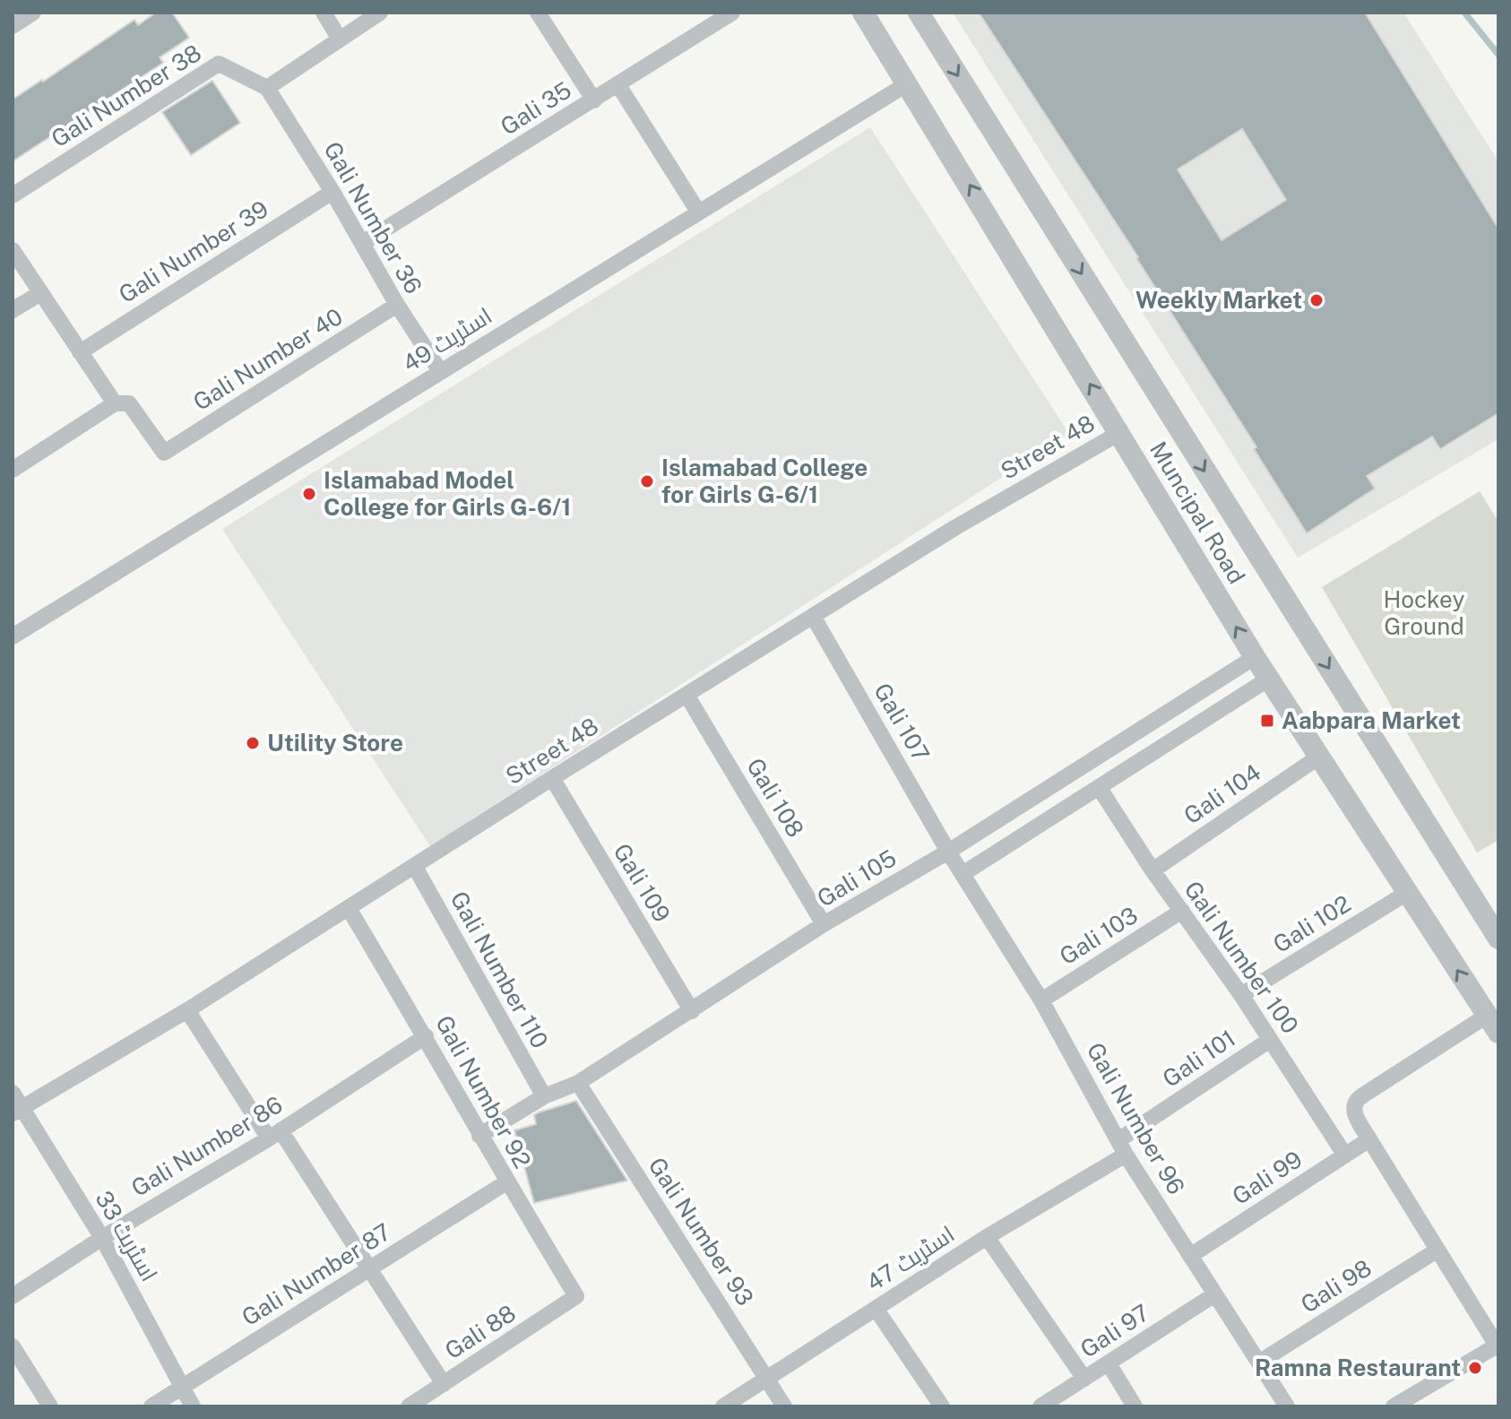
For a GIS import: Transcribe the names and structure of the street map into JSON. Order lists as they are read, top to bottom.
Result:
{
  "streets": {
    "street": [
      "Gali Number 38",
      "Gali 35",
      "Gali Number 36",
      "Gali Number 39",
      "اسٹریٹ 49",
      "Gali Number 40",
      "Street 48",
      "Muncipal Road",
      "Gali 107",
      "Gali 104",
      "Gali 108",
      "Gali 105",
      "Gali 109",
      "Gali 102",
      "Gali 103",
      "Gali Number 100",
      "Gali Number 110",
      "Gali 101",
      "Gali Number 92",
      "Gali Number 96",
      "Gali Number 86",
      "Gali 99",
      "Gali Number 93",
      "اسٹریٹ 33",
      "اسٹریٹ 47",
      "Gali Number 87",
      "Gali 98",
      "Gali 97",
      "Gali 88"
    ]
  },
  "crossings": [
    ["Gali Number 38", "Gali Number 36"],
    ["Gali 35", "Gali Number 36"],
    ["Gali Number 36", "Gali Number 39"],
    ["Gali Number 36", "اسٹریٹ 49"],
    ["Gali Number 36", "Gali Number 40"],
    ["اسٹریٹ 49", "Muncipal Road"],
    ["Street 48", "Muncipal Road"],
    ["Street 48", "Gali 107"],
    ["Street 48", "Gali 108"],
    ["Street 48", "Gali 109"],
    ["Street 48", "Gali Number 110"],
    ["Street 48", "Gali Number 92"],
    ["Street 48", "اسٹریٹ 33"],
    ["Muncipal Road", "Gali 104"],
    ["Muncipal Road", "Gali 105"],
    ["Muncipal Road", "Gali 102"],
    ["Gali 107", "Gali 105"],
    ["Gali 107", "Gali Number 96"],
    ["Gali 104", "Gali Number 100"],
    ["Gali 108", "Gali 105"],
    ["Gali 105", "Gali 109"],
    ["Gali 105", "Gali Number 110"],
    ["Gali 105", "Gali Number 92"],
    ["Gali 105", "Gali Number 96"],
    ["Gali 105", "Gali Number 93"],
    ["Gali 102", "Gali Number 100"],
    ["Gali 103", "Gali Number 100"],
    ["Gali 103", "Gali Number 96"],
    ["Gali Number 100", "Gali 101"],
    ["Gali Number 100", "Gali 99"],
    ["Gali 101", "Gali Number 96"],
    ["Gali 101", "اسٹریٹ 47"],
    ["Gali Number 92", "Gali Number 86"],
    ["Gali Number 92", "Gali Number 87"],
    ["Gali Number 92", "Gali 88"],
    ["Gali Number 96", "Gali 99"],
    ["Gali Number 96", "اسٹریٹ 47"],
    ["Gali Number 96", "Gali 98"],
    ["Gali Number 96", "Gali 97"],
    ["Gali Number 86", "اسٹریٹ 33"],
    ["Gali Number 93", "اسٹریٹ 47"],
    ["اسٹریٹ 33", "Gali Number 87"]
  ],
  "parks": ["Hockey Ground"],
  "places": {
    "other": [
      "Weekly Market",
      "Islamabad College for Girls G-6/1",
      "Islamabad Model College for Girls G-6/1",
      "Utility Store",
      "Ramna Restaurant"
    ],
    "transit": ["Aabpara Market"]
  }
}
